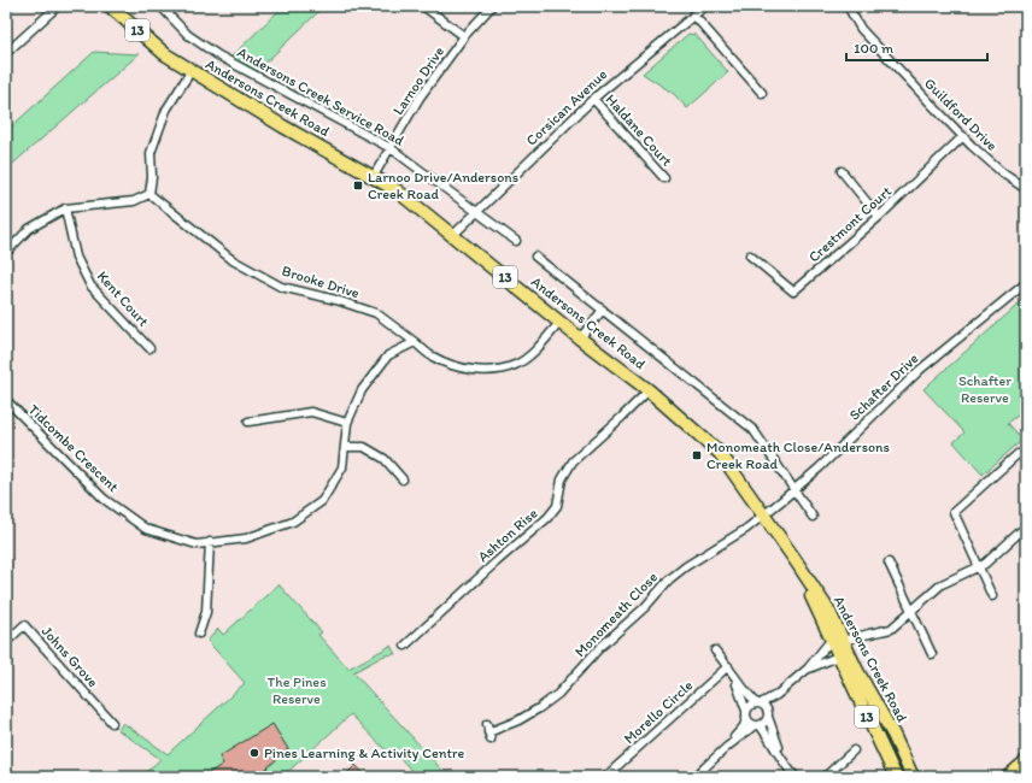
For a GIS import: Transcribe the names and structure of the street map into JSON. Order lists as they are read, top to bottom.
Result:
{
  "streets": {
    "main road": ["13", "Andersons Creek Road"],
    "street": [
      "Larnoo Drive",
      "Andersons Creek Service Road",
      "Corsican Avenue",
      "Guildford Drive",
      "Haldane Court",
      "Crestmont Court",
      "Brooke Drive",
      "Kent Court",
      "Schafter Drive",
      "Tidcombe Crescent",
      "Ashton Rise",
      "Monomeath Close",
      "Johns Grove",
      "Morello Circle"
    ]
  },
  "crossings": [
    ["Larnoo Drive", "Andersons Creek Service Road"],
    ["Larnoo Drive", "Andersons Creek Road"],
    ["Andersons Creek Service Road", "Corsican Avenue"],
    ["Andersons Creek Road", "Corsican Avenue"],
    ["Andersons Creek Road", "Schafter Drive"],
    ["Andersons Creek Road", "Ashton Rise"],
    ["Andersons Creek Road", "Monomeath Close"],
    ["Corsican Avenue", "Haldane Court"],
    ["Guildford Drive", "Crestmont Court"],
    ["Brooke Drive", "Tidcombe Crescent"],
    ["Schafter Drive", "Monomeath Close"]
  ],
  "parks": ["Schafter Reserve", "The Pines Reserve"],
  "places": {
    "transit": ["Larnoo Drive/Andersons Creek Road", "Monomeath Close/Andersons Creek Road"],
    "other": ["Pines Learning & Activity Centre"]
  },
  "scale_bar": "100 m"
}
